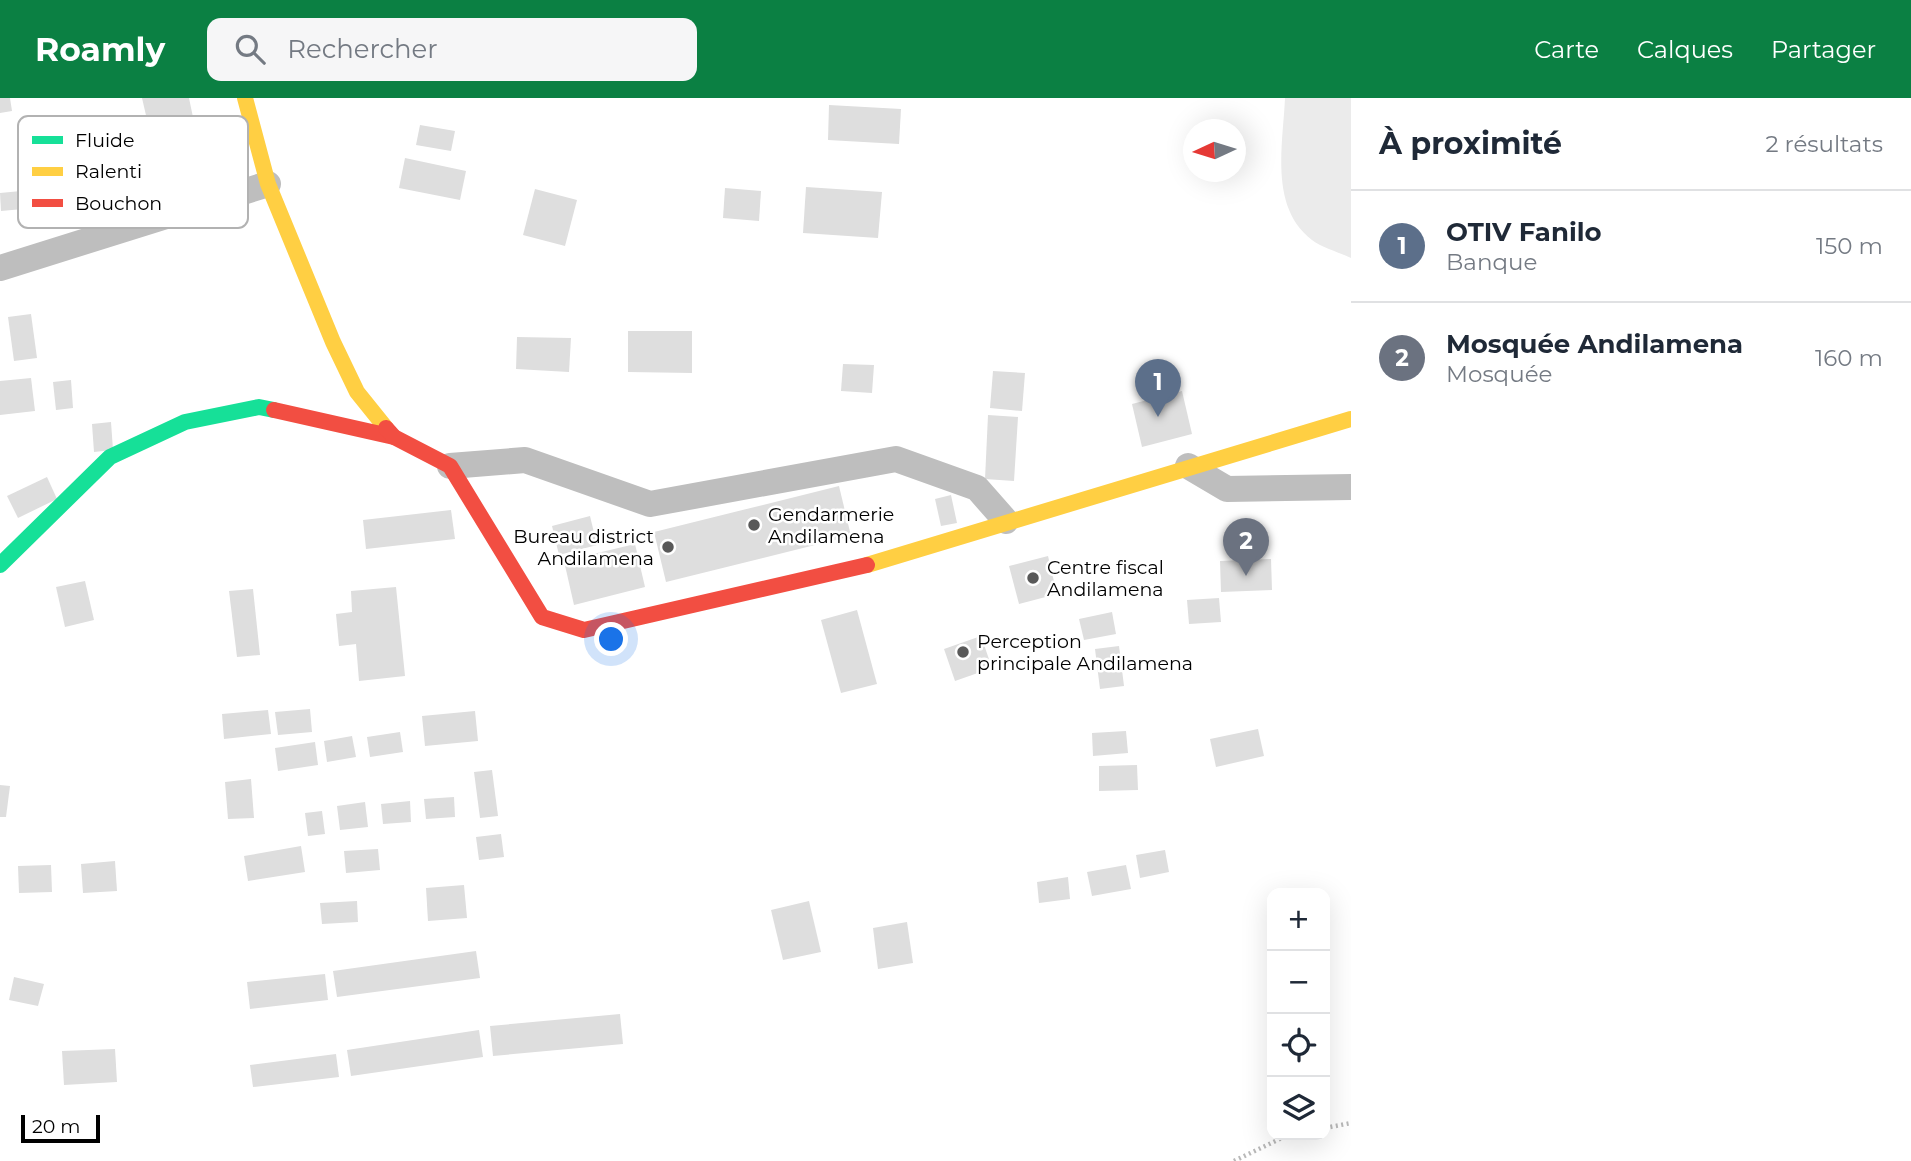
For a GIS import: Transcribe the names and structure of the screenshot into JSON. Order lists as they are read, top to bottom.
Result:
{
  "places": [
    "Gendarmerie Andilamena",
    "Bureau district Andilamena",
    "Centre fiscal Andilamena",
    "Perception principale Andilamena"
  ],
  "legend": ["Fluide", "Ralenti", "Bouchon"],
  "scale_bar": "20 m",
  "north": "left",
  "page": {
    "header": "Roamly",
    "search": "Rechercher",
    "nav": ["Carte", "Calques", "Partager"],
    "heading": ["À proximité", "2 résultats"],
    "list": [
      {
        "mark": "1",
        "name": "OTIV Fanilo",
        "note": "Banque",
        "value": "150 m"
      },
      {
        "mark": "2",
        "name": "Mosquée Andilamena",
        "note": "Mosquée",
        "value": "160 m"
      }
    ],
    "pins": ["1", "2"],
    "map_buttons": ["+", "−"],
    "scale": "20 m"
  }
}
